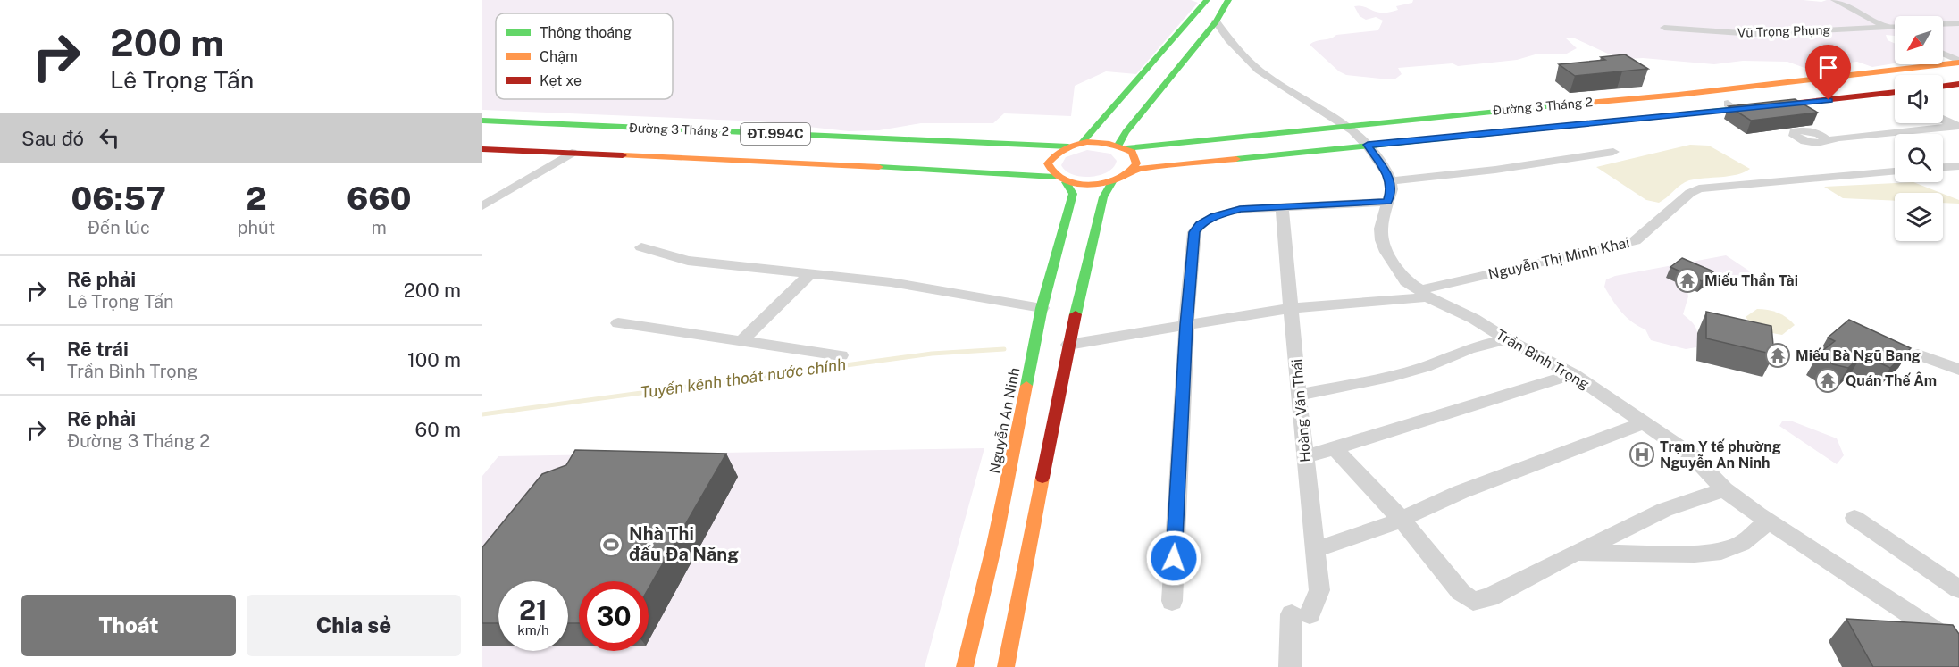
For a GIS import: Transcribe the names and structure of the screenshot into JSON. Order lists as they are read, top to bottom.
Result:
{
  "streets": {
    "main road": ["Đường 3 Tháng 2", "ĐT.994C", "Nguyễn An Ninh"],
    "street": [
      "Vũ Trọng Phụng",
      "Nguyễn Thị Minh Khai",
      "Trần Bình Trọng",
      "Hoàng Văn Thái"
    ]
  },
  "crossings": [
    ["Đường 3 Tháng 2", "ĐT.994C"],
    ["ĐT.994C", "Nguyễn An Ninh"],
    ["Nguyễn Thị Minh Khai", "Trần Bình Trọng"],
    ["Nguyễn Thị Minh Khai", "Hoàng Văn Thái"]
  ],
  "water": ["Tuyến kênh thoát nước chính"],
  "places": {
    "temple": ["Miếu Thần Tài", "Miếu Bà Ngũ Bang", "Quán Thế Âm"],
    "hospital": ["Trạm Y tế phường Nguyễn An Ninh"],
    "sports": ["Nhà Thi đấu Đa Năng"]
  },
  "legend": ["Thông thoáng", "Chậm", "Kẹt xe"],
  "north": "bottom left",
  "page": {
    "turn": ["200 m", "Lê Trọng Tấn"],
    "then": "Sau đó",
    "eta": [
      "06:57",
      "Đến lúc",
      "2",
      "phút",
      "660",
      "m"
    ],
    "list": [
      {
        "name": "Rẽ phải",
        "note": "Lê Trọng Tấn",
        "value": "200 m"
      },
      {
        "name": "Rẽ trái",
        "note": "Trần Bình Trọng",
        "value": "100 m"
      },
      {
        "name": "Rẽ phải",
        "note": "Đường 3 Tháng 2",
        "value": "60 m"
      }
    ],
    "speed": "21 km/h",
    "limit": "30",
    "buttons": ["Thoát", "Chia sẻ"]
  }
}
